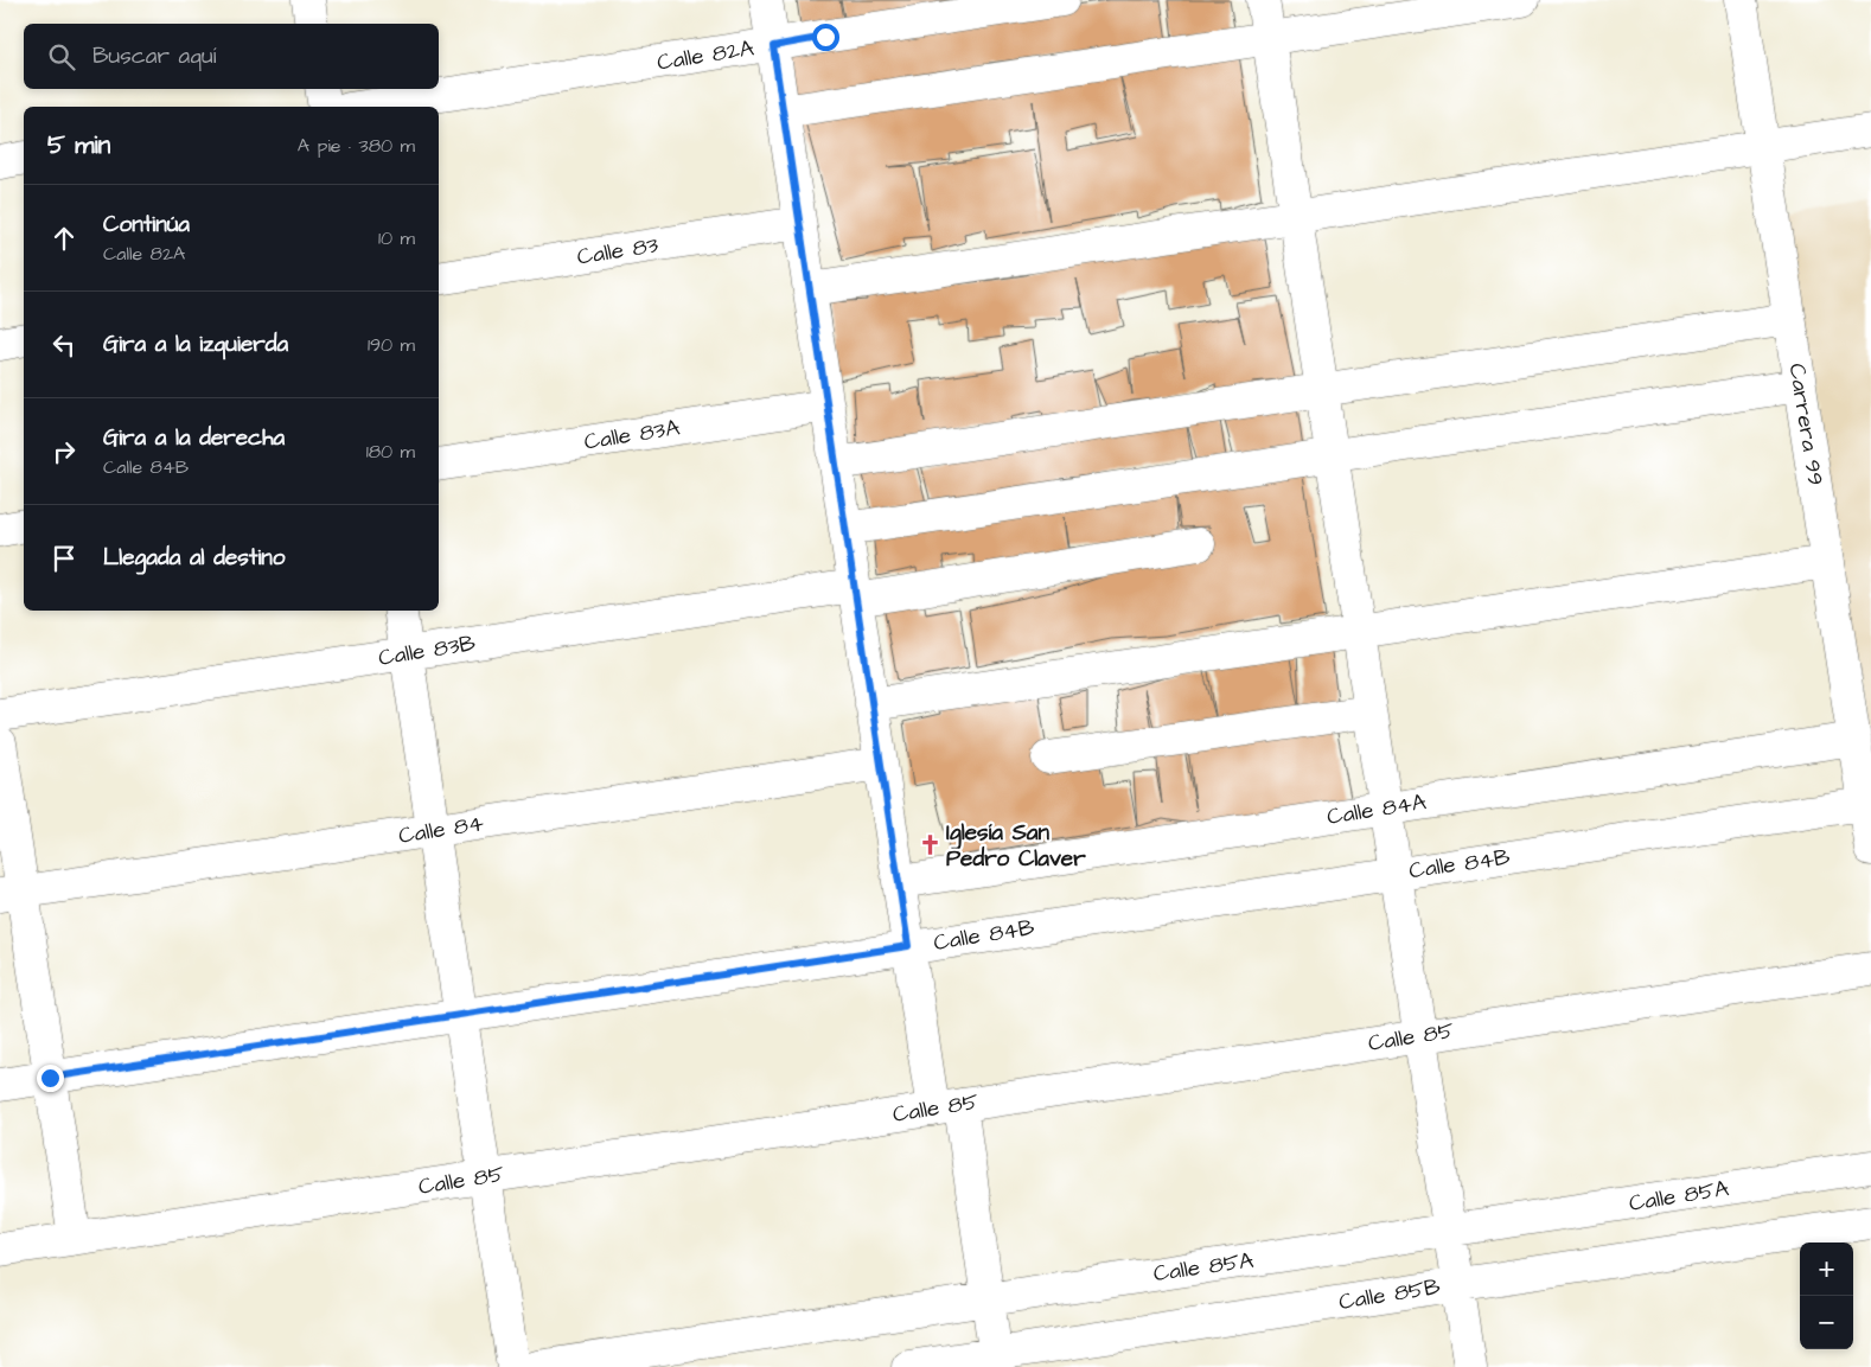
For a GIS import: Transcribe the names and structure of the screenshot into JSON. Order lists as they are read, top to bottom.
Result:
{
  "streets": {
    "street": [
      "Calle 82A",
      "Calle 83",
      "Carrera 99",
      "Calle 83A",
      "Calle 83B",
      "Calle 84A",
      "Calle 84",
      "Calle 84B",
      "Calle 85",
      "Calle 85A",
      "Calle 85B"
    ]
  },
  "crossings": [
    ["Carrera 99", "Calle 84A"],
    ["Carrera 99", "Calle 84B"]
  ],
  "places": {
    "church": ["Iglesía San Pedro Claver"]
  },
  "page": {
    "search": "Buscar aquí",
    "heading": ["5 min", "A pie · 380 m"],
    "list": [
      ["Continúa", "Calle 82A", "10 m"],
      ["Gira a la izquierda", "190 m"],
      ["Gira a la derecha", "Calle 84B", "180 m"],
      "Llegada al destino"
    ],
    "map_buttons": ["+", "−"]
  }
}
